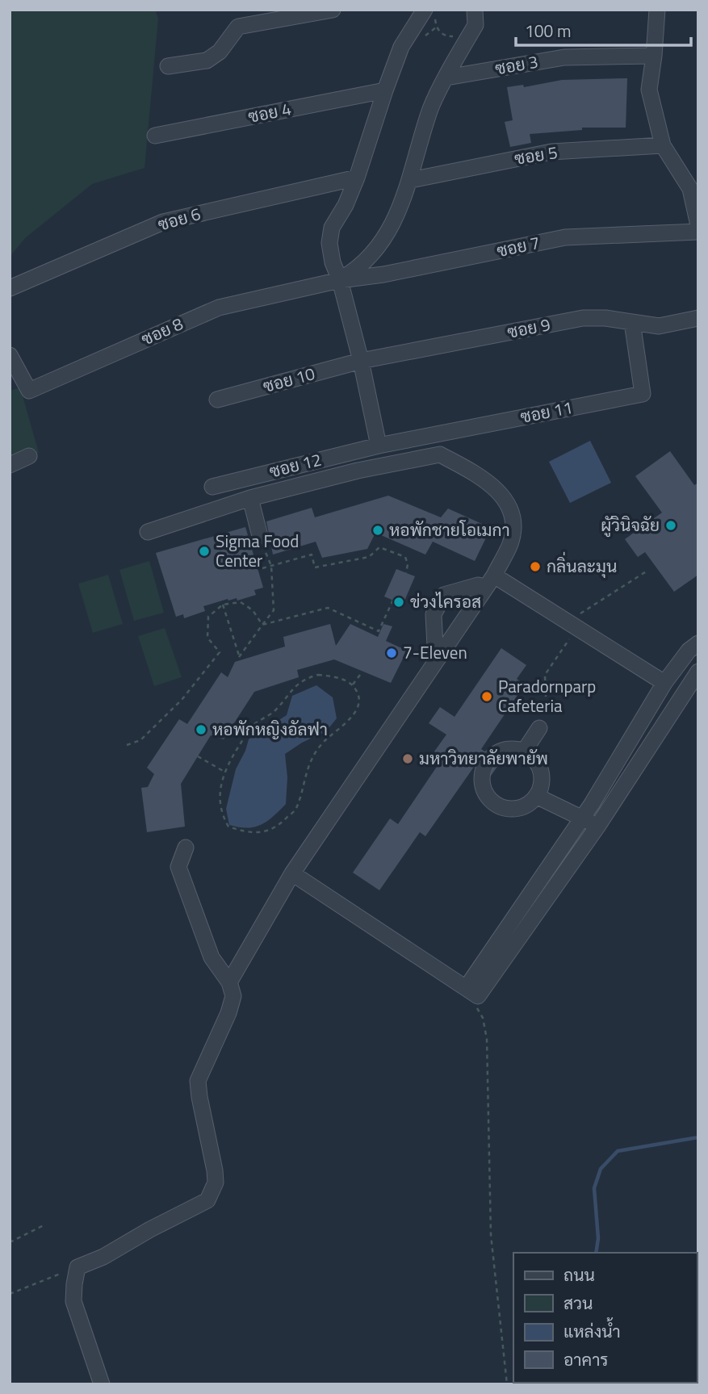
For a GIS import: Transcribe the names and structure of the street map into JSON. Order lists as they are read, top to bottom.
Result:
{
  "streets": {
    "street": [
      "ซอย 3",
      "ซอย 4",
      "ซอย 5",
      "ซอย 6",
      "ซอย 7",
      "ซอย 9",
      "ซอย 8",
      "ซอย 10",
      "ซอย 11",
      "ซอย 12"
    ]
  },
  "crossings": [
    ["ซอย 7", "ซอย 8"],
    ["ซอย 9", "ซอย 10"],
    ["ซอย 9", "ซอย 11"],
    ["ซอย 11", "ซอย 12"]
  ],
  "places": [
    "ผัูวินิจฉัย",
    "หอพักชายโอเมกา",
    "Sigma Food Center",
    "กลิ่นละมุน",
    "ข่วงไครอส",
    "7-Eleven",
    "Paradornparp Cafeteria",
    "หอพักหญิงอัลฟา",
    "มหาวิทยาลัยพายัพ"
  ],
  "legend": [
    "ถนน",
    "สวน",
    "แหล่งน้ำ",
    "อาคาร"
  ],
  "scale_bar": "100 m"
}
